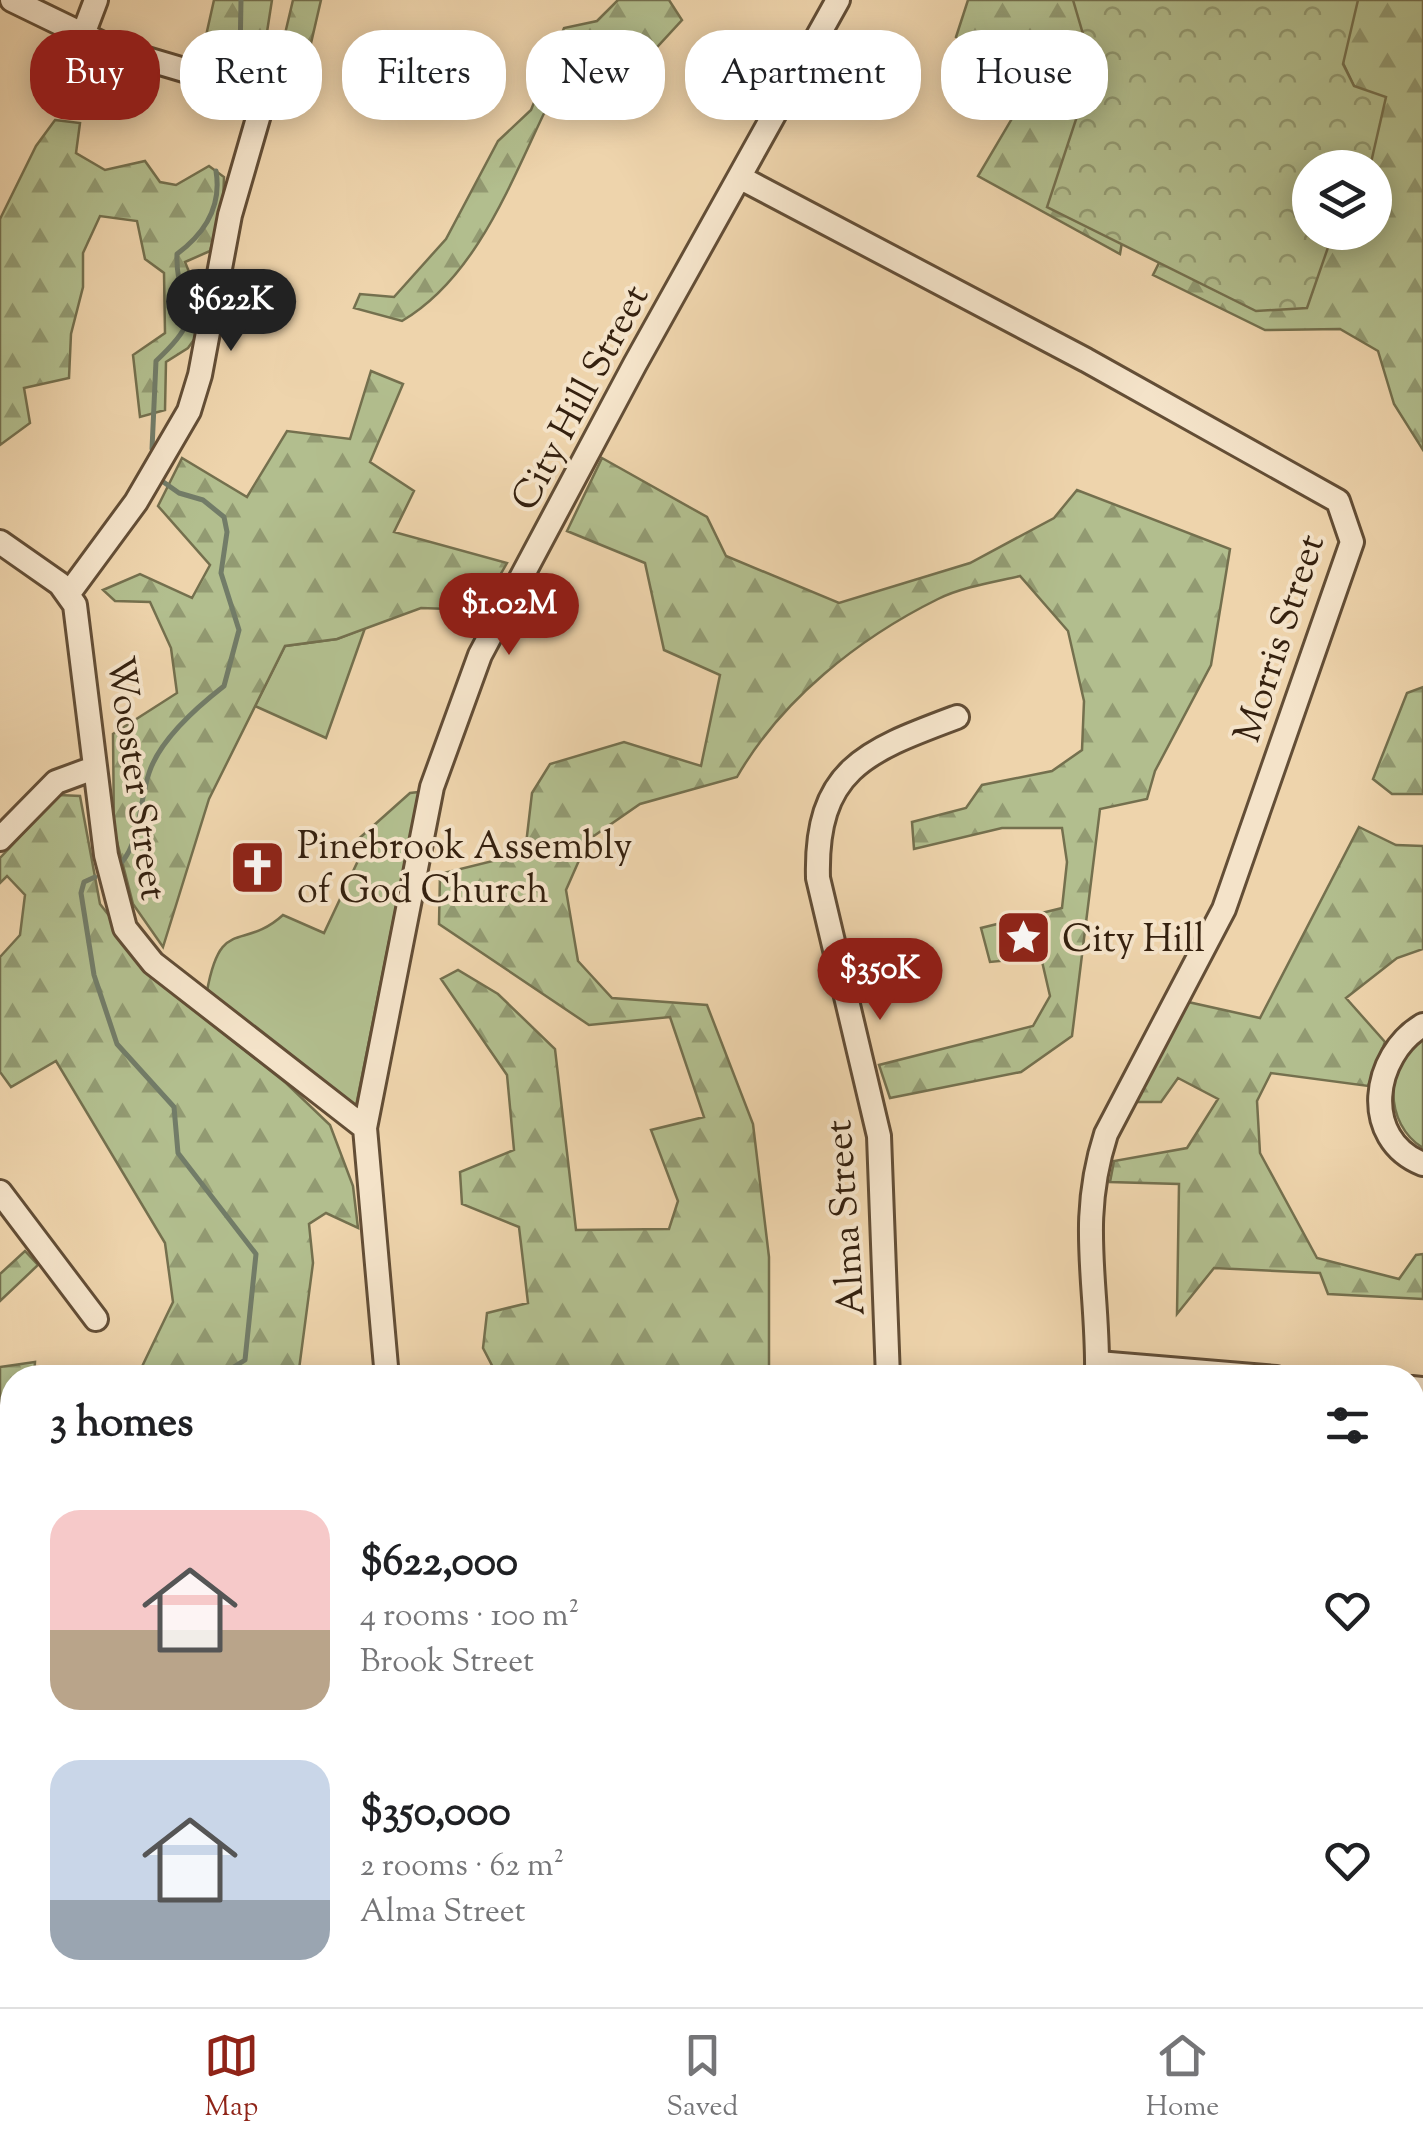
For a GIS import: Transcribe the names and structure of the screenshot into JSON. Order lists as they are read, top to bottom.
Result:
{
  "streets": {
    "street": [
      "City Hill Street",
      "Morris Street",
      "Wooster Street",
      "Alma Street"
    ]
  },
  "crossings": [
    ["City Hill Street", "Morris Street"],
    ["City Hill Street", "Wooster Street"]
  ],
  "places": {
    "church": ["Pinebrook Assembly of God Church"],
    "place": ["City Hill"]
  },
  "page": {
    "chip": [
      "Buy",
      "Rent",
      "Filters",
      "New",
      "Apartment",
      "House"
    ],
    "price": ["$622K", "$1.02M", "$350K"],
    "heading": "3 homes",
    "list": [
      {
        "name": "$622,000",
        "note": "4 rooms · 100 m² · Brook Street"
      },
      {
        "name": "$350,000",
        "note": "2 rooms · 62 m² · Alma Street"
      }
    ],
    "tabs": ["Map", "Saved", "Home"]
  }
}
